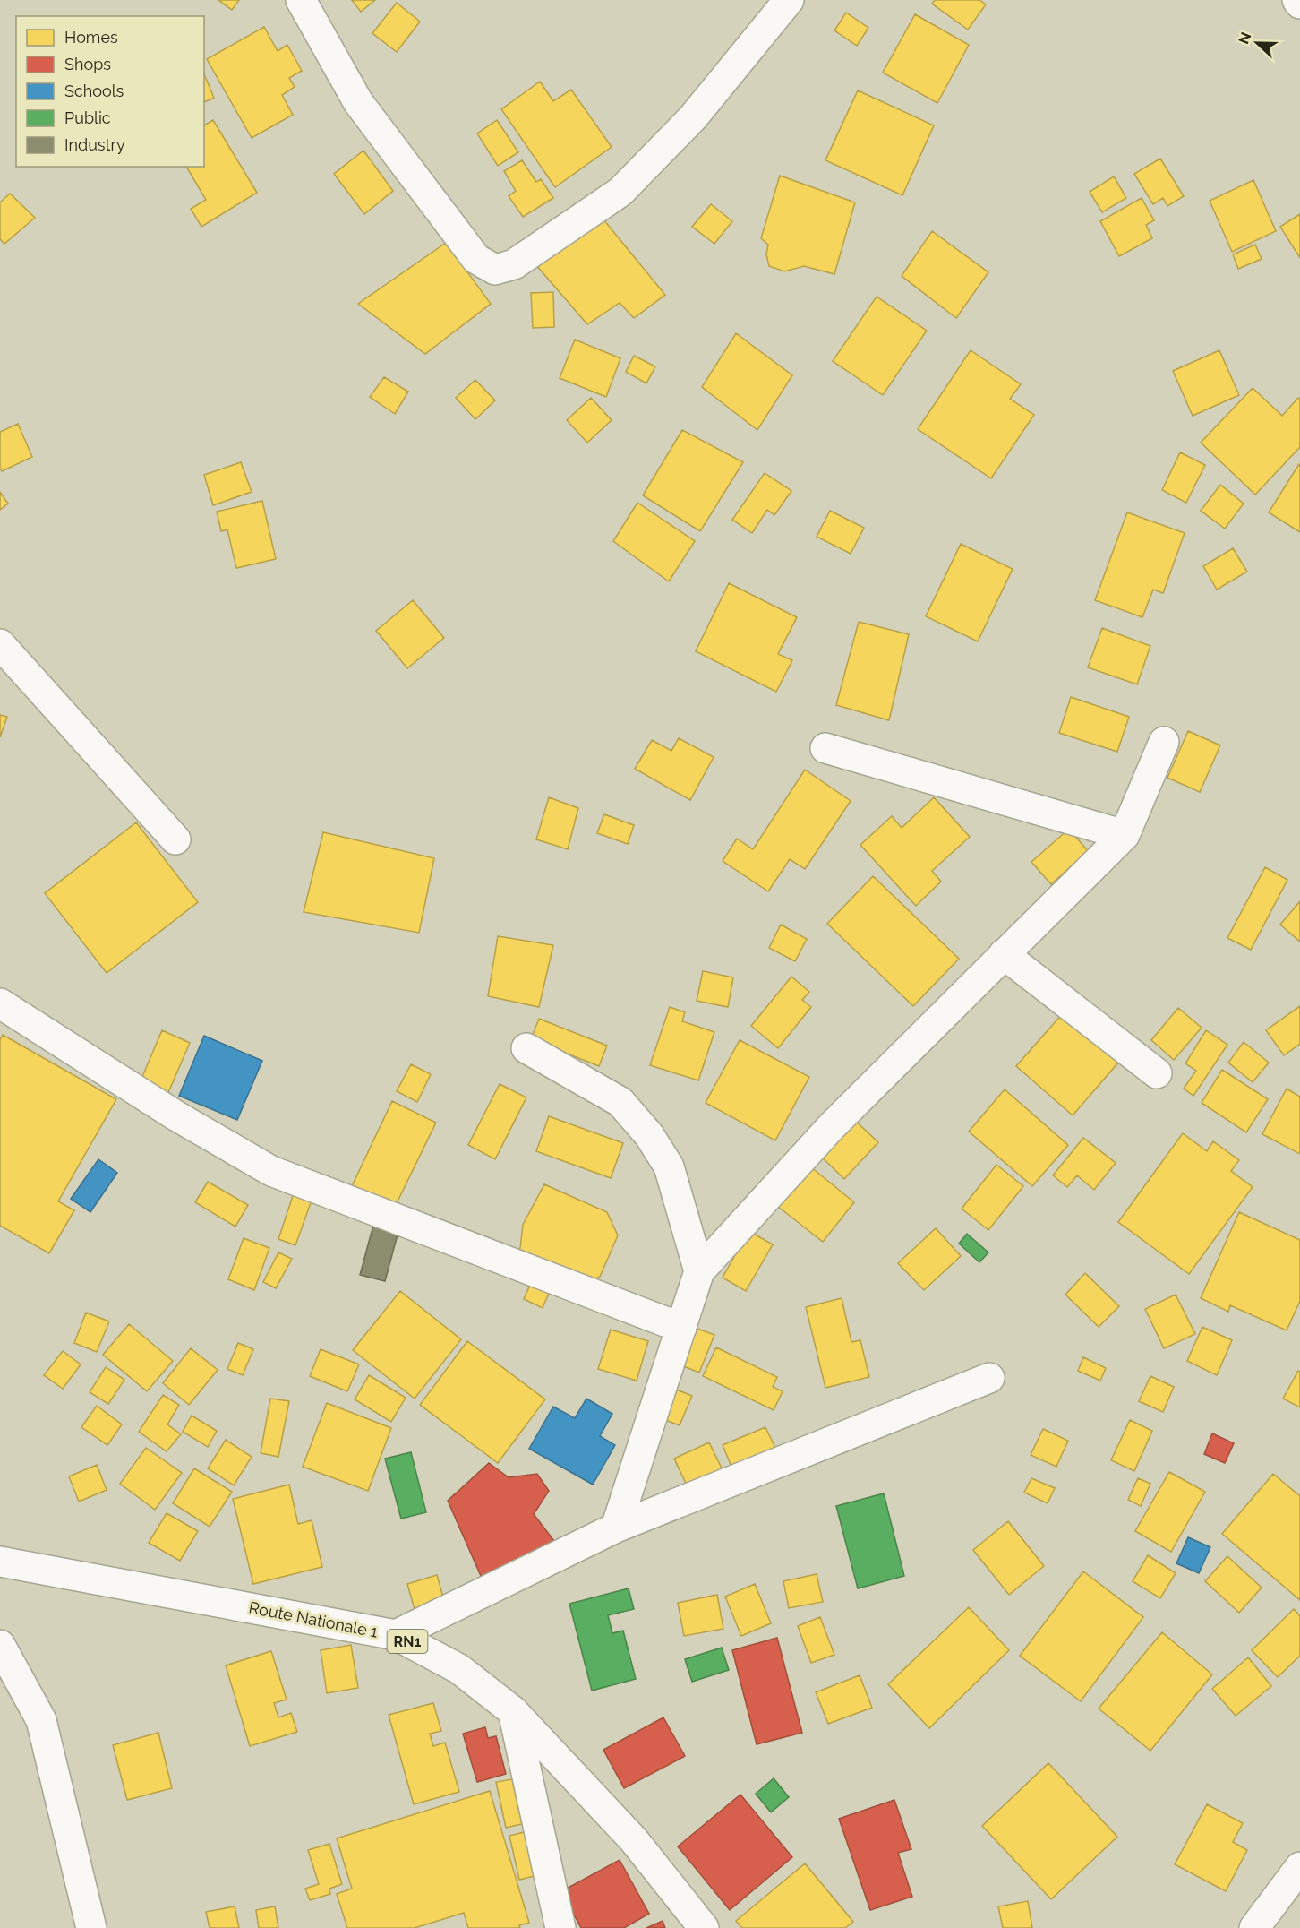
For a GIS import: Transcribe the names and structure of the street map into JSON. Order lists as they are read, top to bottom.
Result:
{
  "streets": {
    "street": ["Route Nationale 1", "RN1"]
  },
  "legend": [
    "Homes",
    "Shops",
    "Schools",
    "Public",
    "Industry"
  ],
  "north": "left"
}
